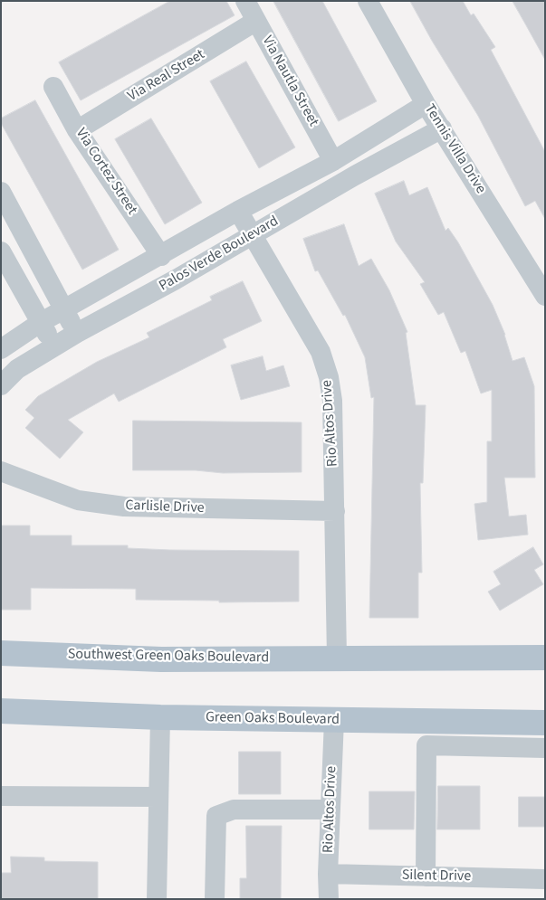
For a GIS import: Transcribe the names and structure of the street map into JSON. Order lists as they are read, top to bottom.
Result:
{
  "streets": {
    "main road": ["Southwest Green Oaks Boulevard", "Green Oaks Boulevard"],
    "street": [
      "Via Real Street",
      "Via Nautla Street",
      "Tennis Villa Drive",
      "Via Cortez Street",
      "Palos Verde Boulevard",
      "Rio Altos Drive",
      "Carlisle Drive",
      "Silent Drive"
    ]
  },
  "crossings": [
    ["Via Real Street", "Via Nautla Street"],
    ["Via Real Street", "Via Cortez Street"],
    ["Via Nautla Street", "Palos Verde Boulevard"],
    ["Tennis Villa Drive", "Palos Verde Boulevard"],
    ["Via Cortez Street", "Palos Verde Boulevard"],
    ["Palos Verde Boulevard", "Rio Altos Drive"],
    ["Rio Altos Drive", "Carlisle Drive"],
    ["Rio Altos Drive", "Southwest Green Oaks Boulevard"],
    ["Rio Altos Drive", "Green Oaks Boulevard"],
    ["Rio Altos Drive", "Silent Drive"]
  ]
}
